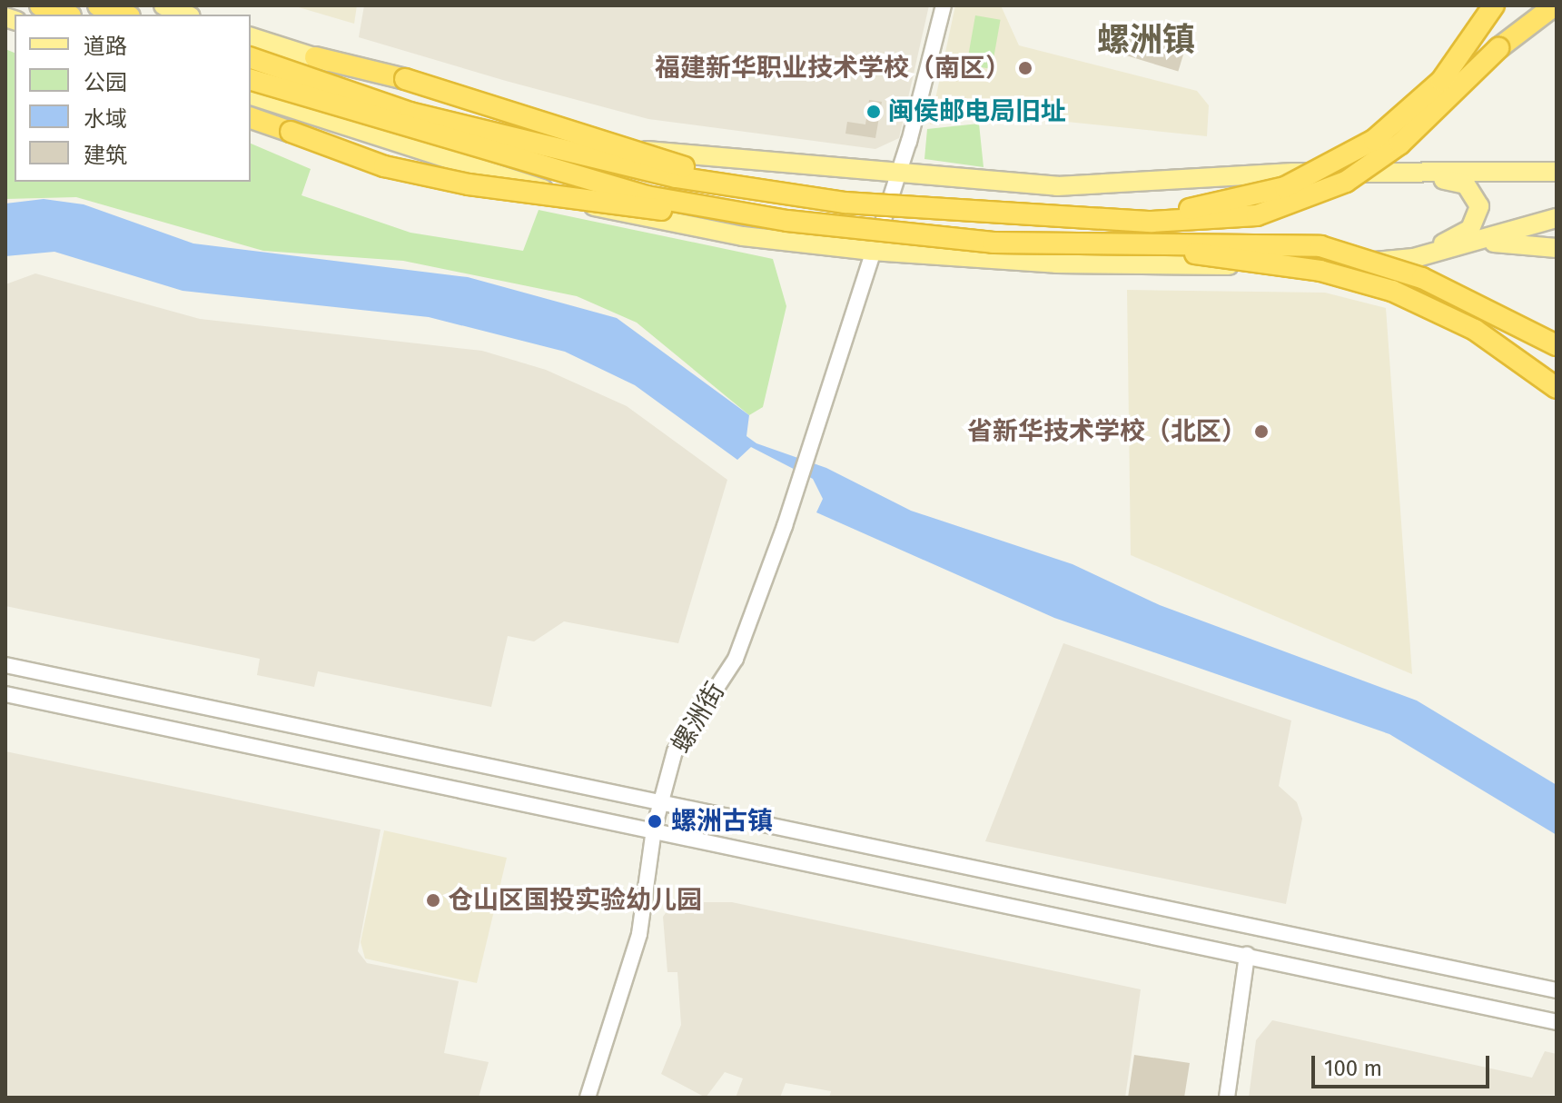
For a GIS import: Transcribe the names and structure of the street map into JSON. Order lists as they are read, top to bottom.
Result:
{
  "streets": {
    "street": ["螺洲街"]
  },
  "districts": ["螺洲镇"],
  "places": [
    "福建新华职业技术学校（南区）",
    "闽侯邮电局旧址",
    "省新华技术学校（北区）",
    "螺洲古镇",
    "仓山区国投实验幼儿园"
  ],
  "legend": [
    "道路",
    "公园",
    "水域",
    "建筑"
  ],
  "scale_bar": "100 m"
}
